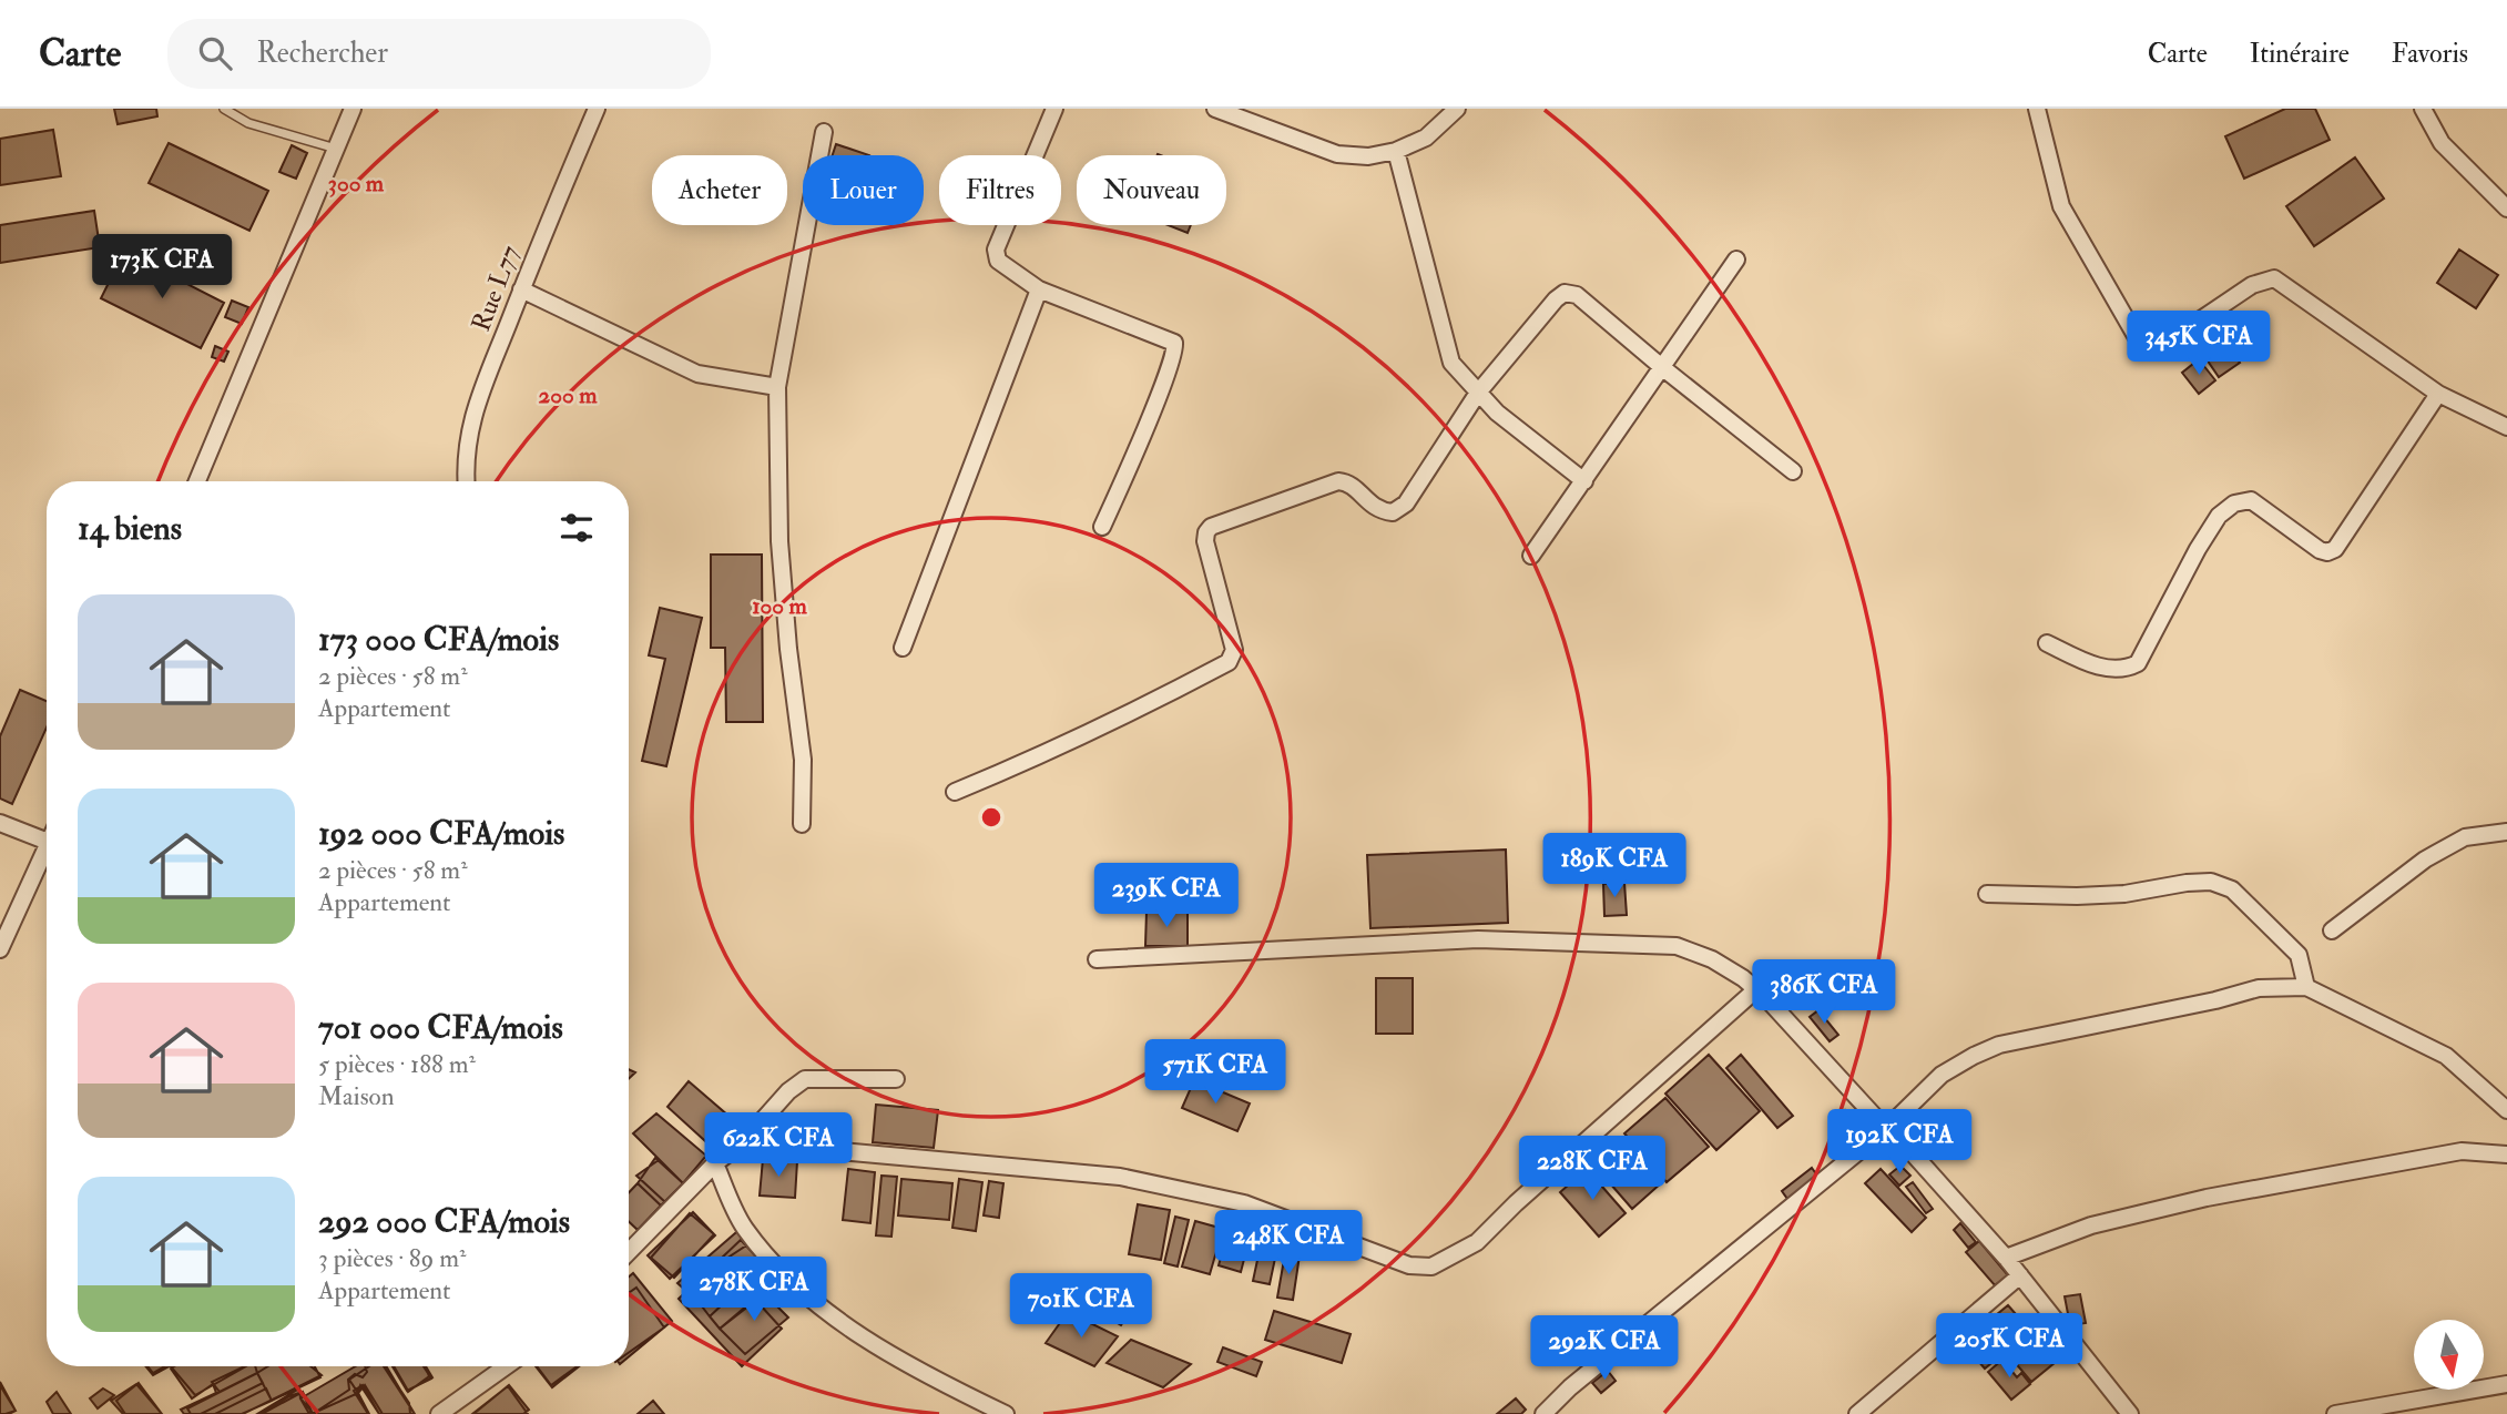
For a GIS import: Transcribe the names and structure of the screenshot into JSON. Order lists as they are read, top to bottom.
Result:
{
  "streets": {
    "street": ["Rue L77"]
  },
  "north": "bottom",
  "page": {
    "header": "Carte",
    "search": "Rechercher",
    "nav": ["Carte", "Itinéraire", "Favoris"],
    "chip": [
      "Acheter",
      "Louer",
      "Filtres",
      "Nouveau"
    ],
    "price": [
      "173K CFA",
      "345K CFA",
      "189K CFA",
      "239K CFA",
      "386K CFA",
      "571K CFA",
      "192K CFA",
      "622K CFA",
      "228K CFA",
      "248K CFA",
      "278K CFA",
      "701K CFA",
      "205K CFA",
      "292K CFA"
    ],
    "heading": "14 biens",
    "list": [
      {
        "name": "173 000 CFA/mois",
        "note": "2 pièces · 58 m² · Appartement"
      },
      {
        "name": "192 000 CFA/mois",
        "note": "2 pièces · 58 m² · Appartement"
      },
      {
        "name": "701 000 CFA/mois",
        "note": "5 pièces · 188 m² · Maison"
      },
      {
        "name": "292 000 CFA/mois",
        "note": "3 pièces · 89 m² · Appartement"
      }
    ]
  },
  "rings": ["300 m", "200 m", "100 m"]
}
